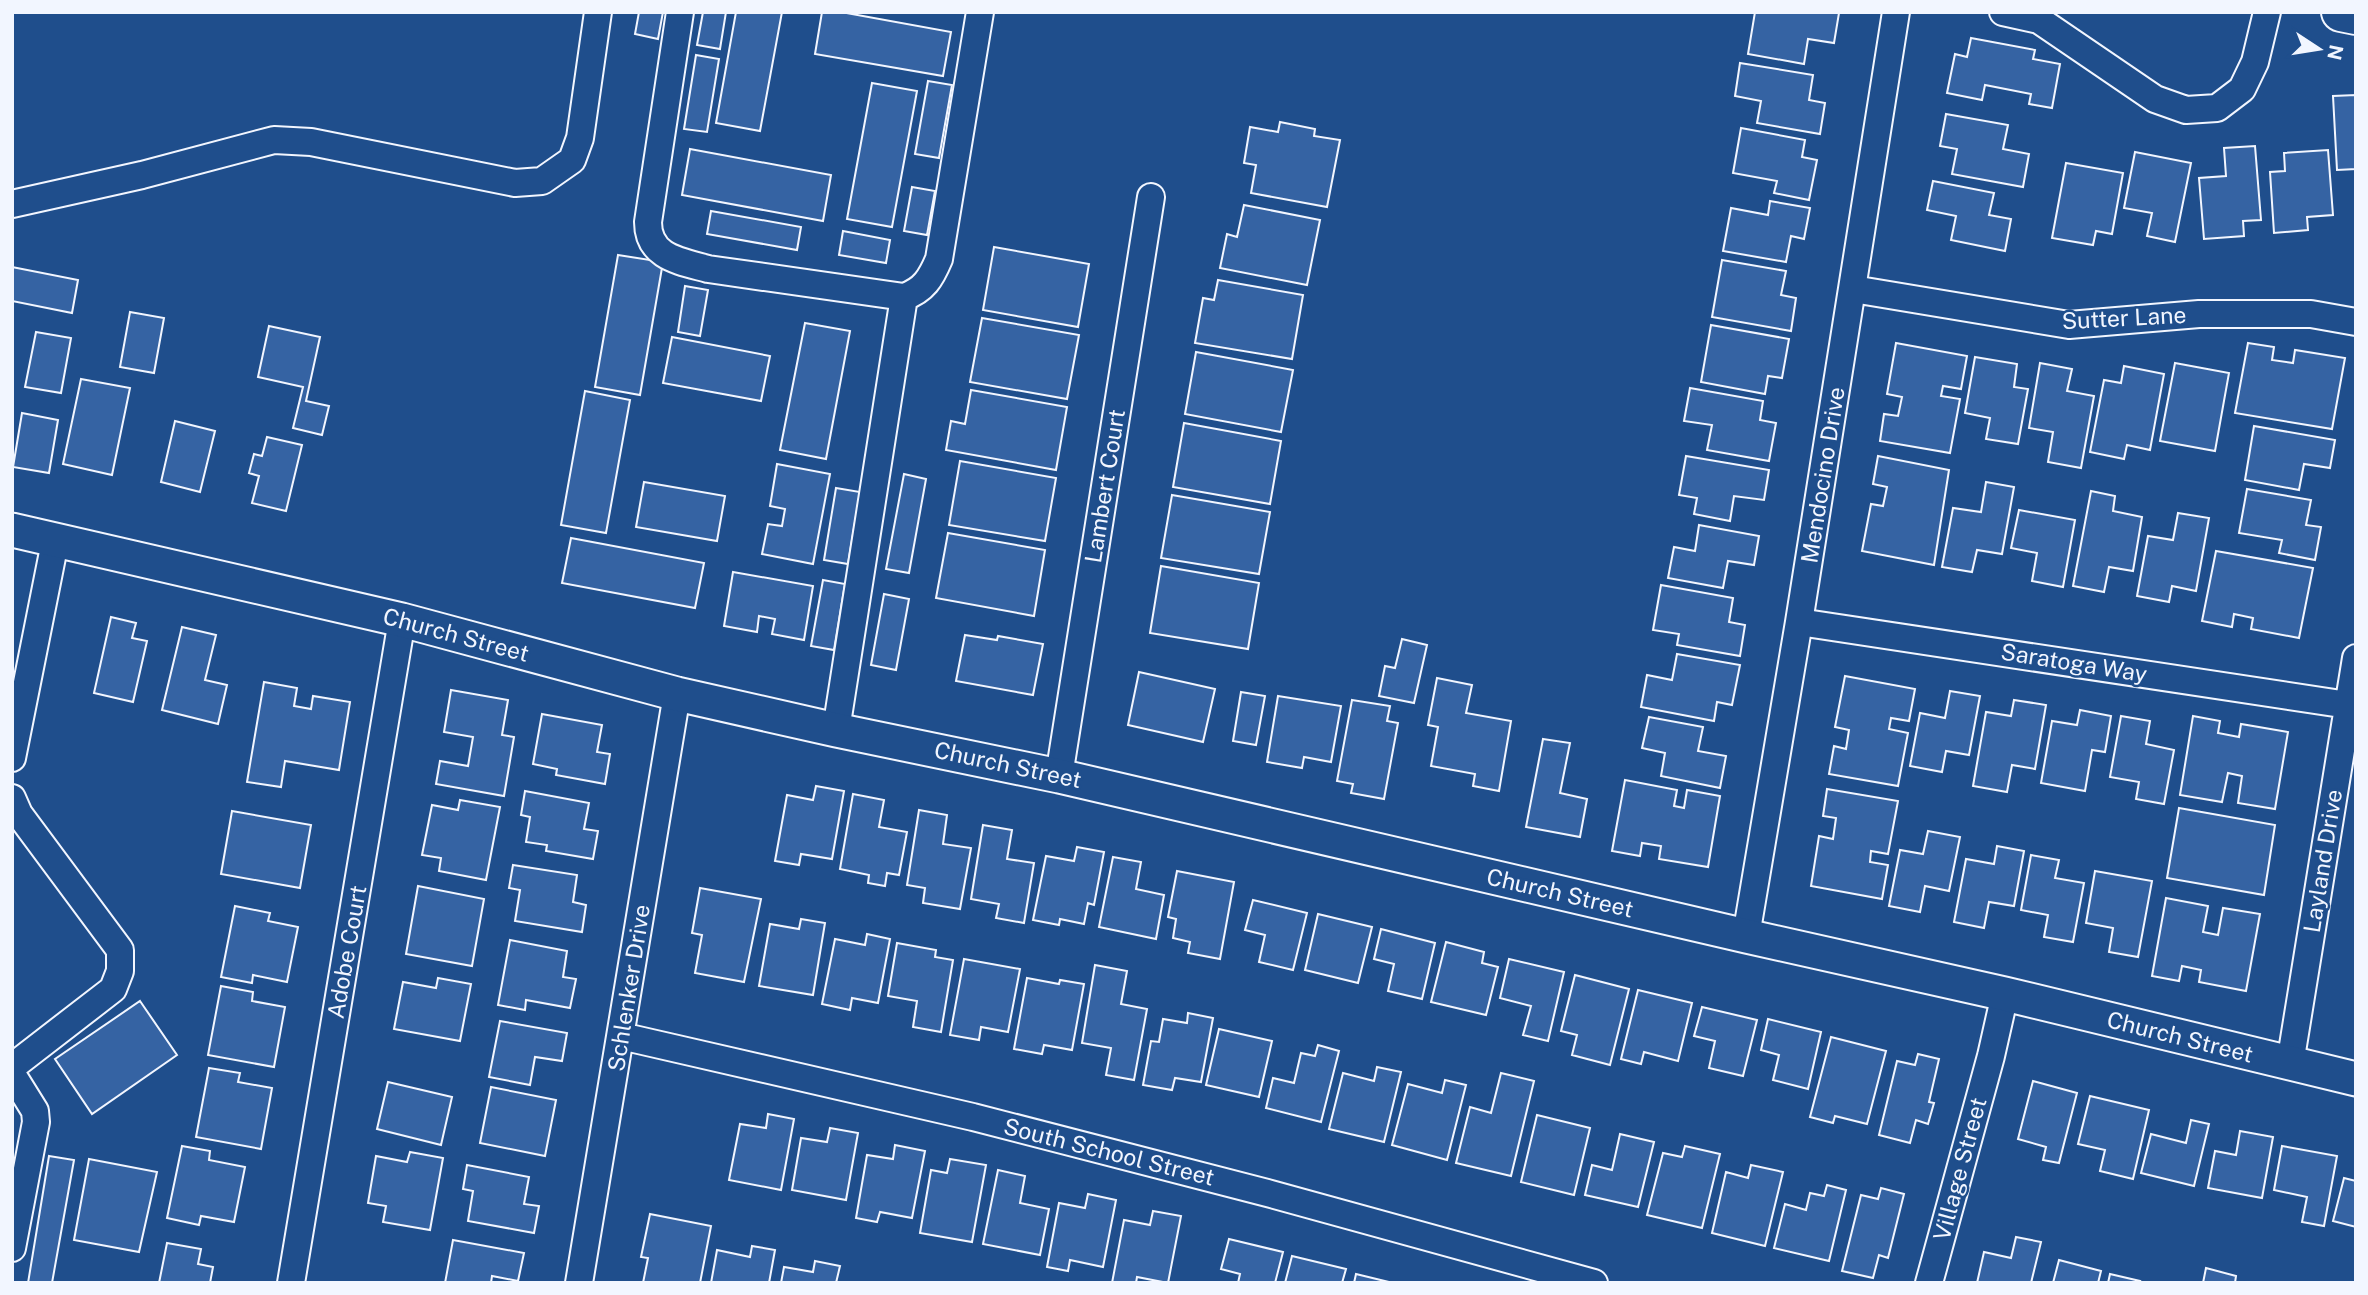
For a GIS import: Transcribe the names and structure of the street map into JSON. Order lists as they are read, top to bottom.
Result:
{
  "streets": {
    "street": [
      "Sutter Lane",
      "Mendocino Drive",
      "Lambert Court",
      "Church Street",
      "Saratoga Way",
      "Layland Drive",
      "Adobe Court",
      "Schlenker Drive",
      "South School Street",
      "Village Street"
    ]
  },
  "crossings": [
    ["Sutter Lane", "Mendocino Drive"],
    ["Mendocino Drive", "Church Street"],
    ["Mendocino Drive", "Saratoga Way"],
    ["Lambert Court", "Church Street"],
    ["Church Street", "Layland Drive"],
    ["Church Street", "Adobe Court"],
    ["Church Street", "Schlenker Drive"],
    ["Church Street", "Village Street"],
    ["Saratoga Way", "Layland Drive"],
    ["Schlenker Drive", "South School Street"]
  ],
  "north": "right"
}
